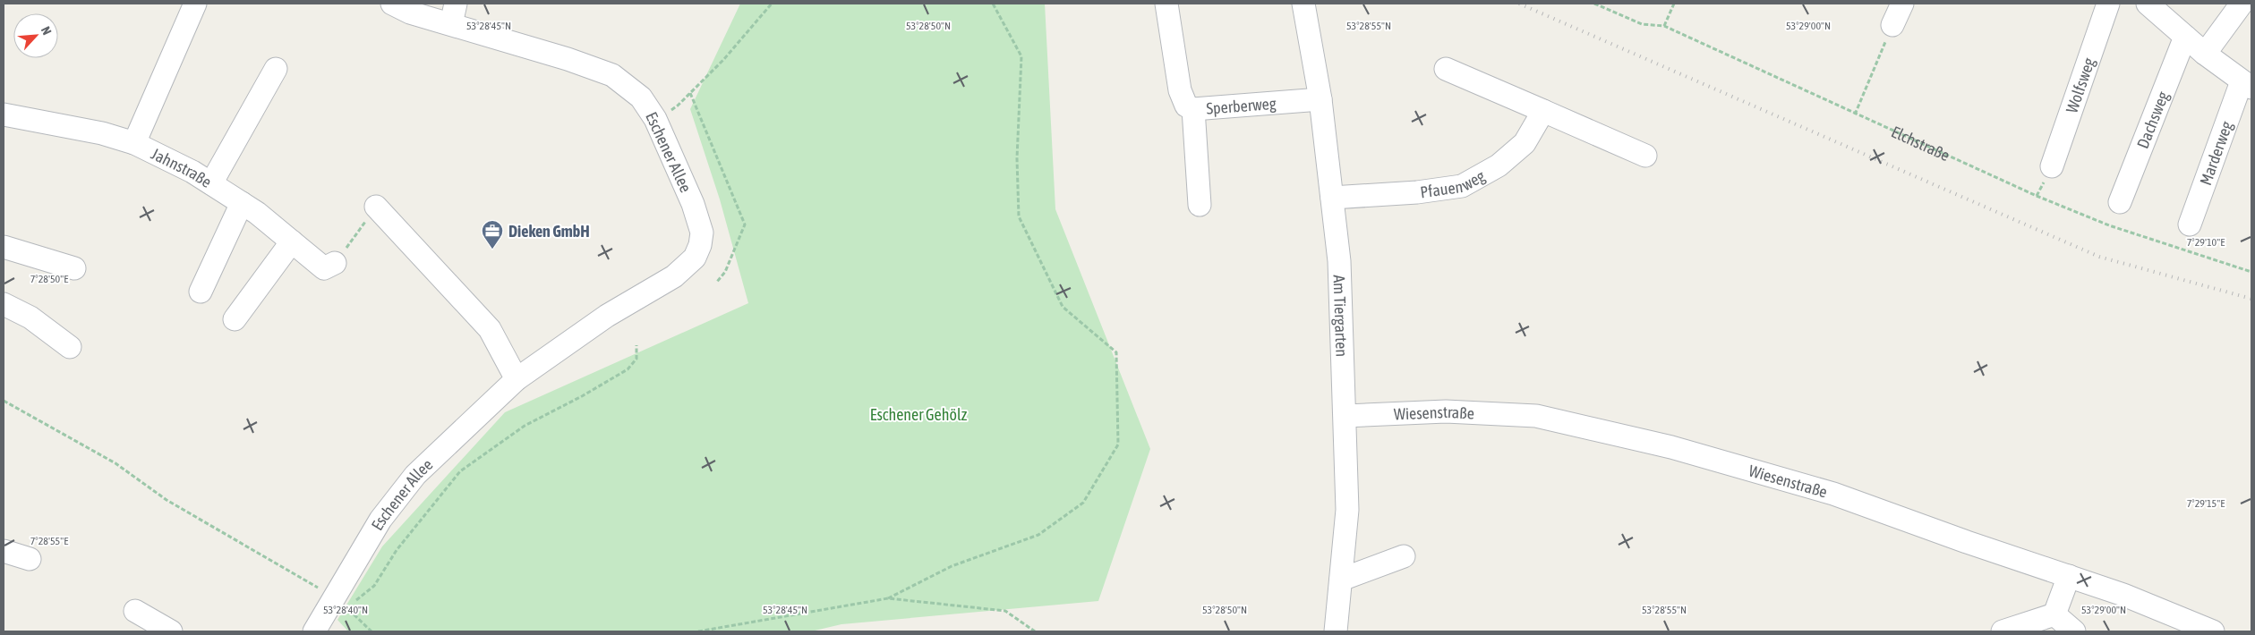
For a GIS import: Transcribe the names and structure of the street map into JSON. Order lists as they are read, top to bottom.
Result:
{
  "streets": {
    "street": [
      "Wolfsweg",
      "Sperberweg",
      "Dachsweg",
      "Eschener Allee",
      "Marderweg",
      "Jahnstraße",
      "Pfauenweg",
      "Am Tiergarten",
      "Wiesenstraße"
    ],
    "path": ["Elchstraße"]
  },
  "crossings": [
    ["Sperberweg", "Am Tiergarten"],
    ["Pfauenweg", "Am Tiergarten"],
    ["Am Tiergarten", "Wiesenstraße"]
  ],
  "parks": ["Eschener Gehölz"],
  "places": {
    "office": ["Dieken GmbH"]
  },
  "north": "top right",
  "coordinates": [
    "53°28'45\"N",
    "53°28'50\"N",
    "53°28'55\"N",
    "53°29'00\"N",
    "7°29'10\"E",
    "7°28'50\"E",
    "7°29'15\"E",
    "7°28'55\"E",
    "53°28'40\"N"
  ]
}
